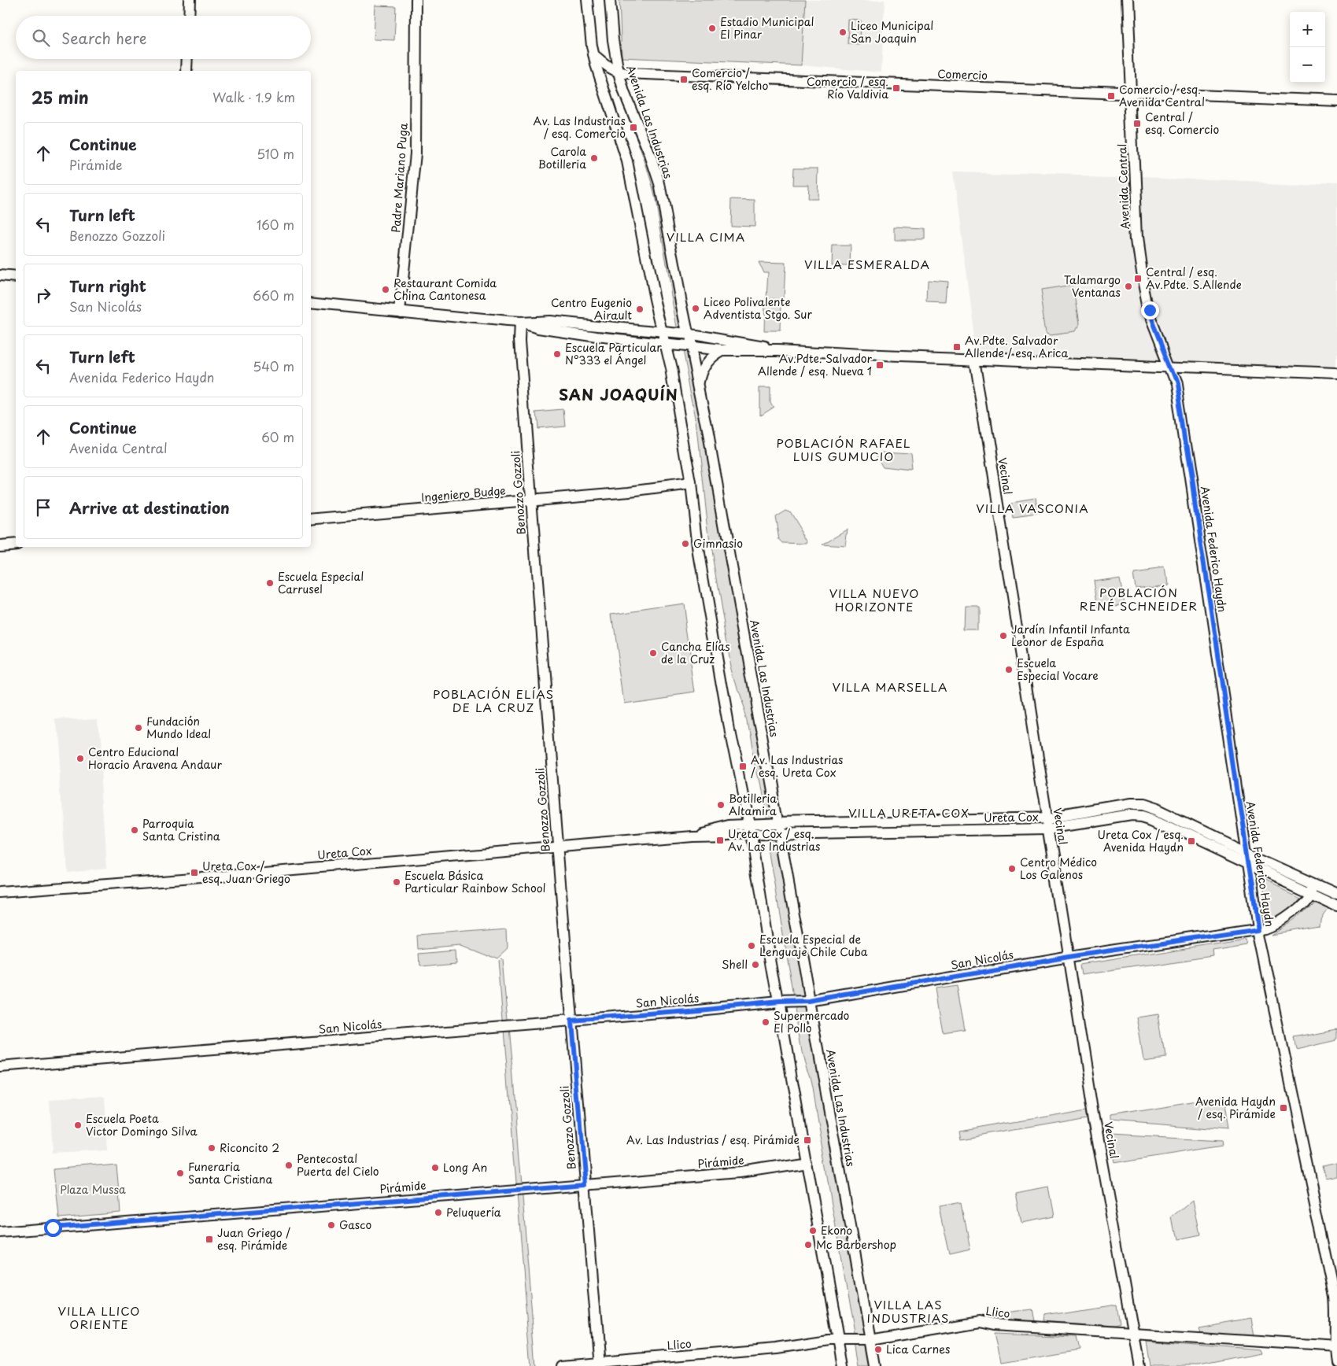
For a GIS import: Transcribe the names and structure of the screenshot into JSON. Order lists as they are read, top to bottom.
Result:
{
  "streets": {
    "street": [
      "Comercio",
      "Avenida Las Industrias",
      "Padre Mariano Puga",
      "Avenida Central",
      "Vecinal",
      "Benozzo Gozzoli",
      "Ingeniero Budge",
      "Avenida Federico Haydn",
      "Ureta Cox",
      "San Nicolás",
      "Pirámide",
      "Llico"
    ]
  },
  "crossings": [
    ["Comercio", "Avenida Las Industrias"],
    ["Comercio", "Avenida Central"],
    ["Avenida Las Industrias", "Ureta Cox"],
    ["Avenida Las Industrias", "San Nicolás"],
    ["Avenida Las Industrias", "Llico"],
    ["Avenida Central", "Avenida Federico Haydn"],
    ["Vecinal", "Ureta Cox"],
    ["Vecinal", "San Nicolás"],
    ["Vecinal", "Llico"],
    ["Benozzo Gozzoli", "Ingeniero Budge"],
    ["Benozzo Gozzoli", "Ureta Cox"],
    ["Benozzo Gozzoli", "San Nicolás"],
    ["Benozzo Gozzoli", "Pirámide"],
    ["Benozzo Gozzoli", "Llico"],
    ["Avenida Federico Haydn", "Ureta Cox"],
    ["Avenida Federico Haydn", "San Nicolás"],
    ["Avenida Federico Haydn", "Llico"],
    ["Ureta Cox", "San Nicolás"]
  ],
  "districts": [
    "VILLA CIMA",
    "VILLA ESMERALDA",
    "SAN JOAQUÍN",
    "POBLACIÓN RAFAEL LUIS GUMUCIO",
    "VILLA VASCONIA",
    "POBLACIÓN RENÉ SCHNEIDER",
    "VILLA NUEVO HORIZONTE",
    "VILLA MARSELLA",
    "POBLACIÓN ELÍAS DE LA CRUZ",
    "VILLA URETA COX",
    "VILLA LAS INDUSTRIAS",
    "VILLA LLICO ORIENTE"
  ],
  "parks": ["Plaza Mussa"],
  "places": {
    "other": [
      "Estadio Municipal El Pinar",
      "Liceo Municipal San Joaquin",
      "Carola Botilleria",
      "Talamargo Ventanas",
      "Restaurant Comida China Cantonesa",
      "Liceo Polivalente Adventista Stgo. Sur",
      "Centro Eugenio Airault",
      "Escuela Particular N°333 el Ángel",
      "Gimnasio",
      "Escuela Especial Carrusel",
      "Jardín Infantil Infanta Leonor de España",
      "Cancha Elías de la Cruz",
      "Escuela Especial Vocare",
      "Fundación Mundo Ideal",
      "Centro Educional Horacio Aravena Andaur",
      "Botilleria Altamira",
      "Parroquia Santa Cristina",
      "Centro Médico Los Galenos",
      "Escuela Básica Particular Rainbow School",
      "Escuela Especial de Lenguaje Chile Cuba",
      "Shell",
      "Supermercado El Pollo",
      "Escuela Poeta Victor Domingo Silva",
      "Riconcito 2",
      "Pentecostal Puerta del Cielo",
      "Long An",
      "Funeraria Santa Cristiana",
      "Peluquería",
      "Gasco",
      "Ekono",
      "Mc Barbershop",
      "Lica Carnes"
    ],
    "transit": [
      "Comercio / esq. Río Yelcho",
      "Comercio / esq. Río Valdivia",
      "Comercio / esq. Avenida Central",
      "Central / esq. Comercio",
      "Av. Las Industrias / esq. Comercio",
      "Central / esq. Av.Pdte. S.Allende",
      "Av.Pdte. Salvador Allende / esq. Arica",
      "Av.Pdte. Salvador Allende / esq. Nueva 1",
      "Av. Las Industrias / esq. Ureta Cox",
      "Ureta Cox / esq. Av. Las Industrias",
      "Ureta Cox / esq. Avenida Haydn",
      "Ureta Cox / esq. Juan Griego",
      "Avenida Haydn / esq. Pirámide",
      "Av. Las Industrias / esq. Pirámide",
      "Juan Griego / esq. Pirámide"
    ]
  },
  "page": {
    "map_buttons": ["+", "−"],
    "search": "Search here",
    "heading": ["25 min", "Walk · 1.9 km"],
    "list": [
      ["Continue", "Pirámide", "510 m"],
      ["Turn left", "Benozzo Gozzoli", "160 m"],
      ["Turn right", "San Nicolás", "660 m"],
      ["Turn left", "Avenida Federico Haydn", "540 m"],
      ["Continue", "Avenida Central", "60 m"],
      "Arrive at destination"
    ]
  }
}
